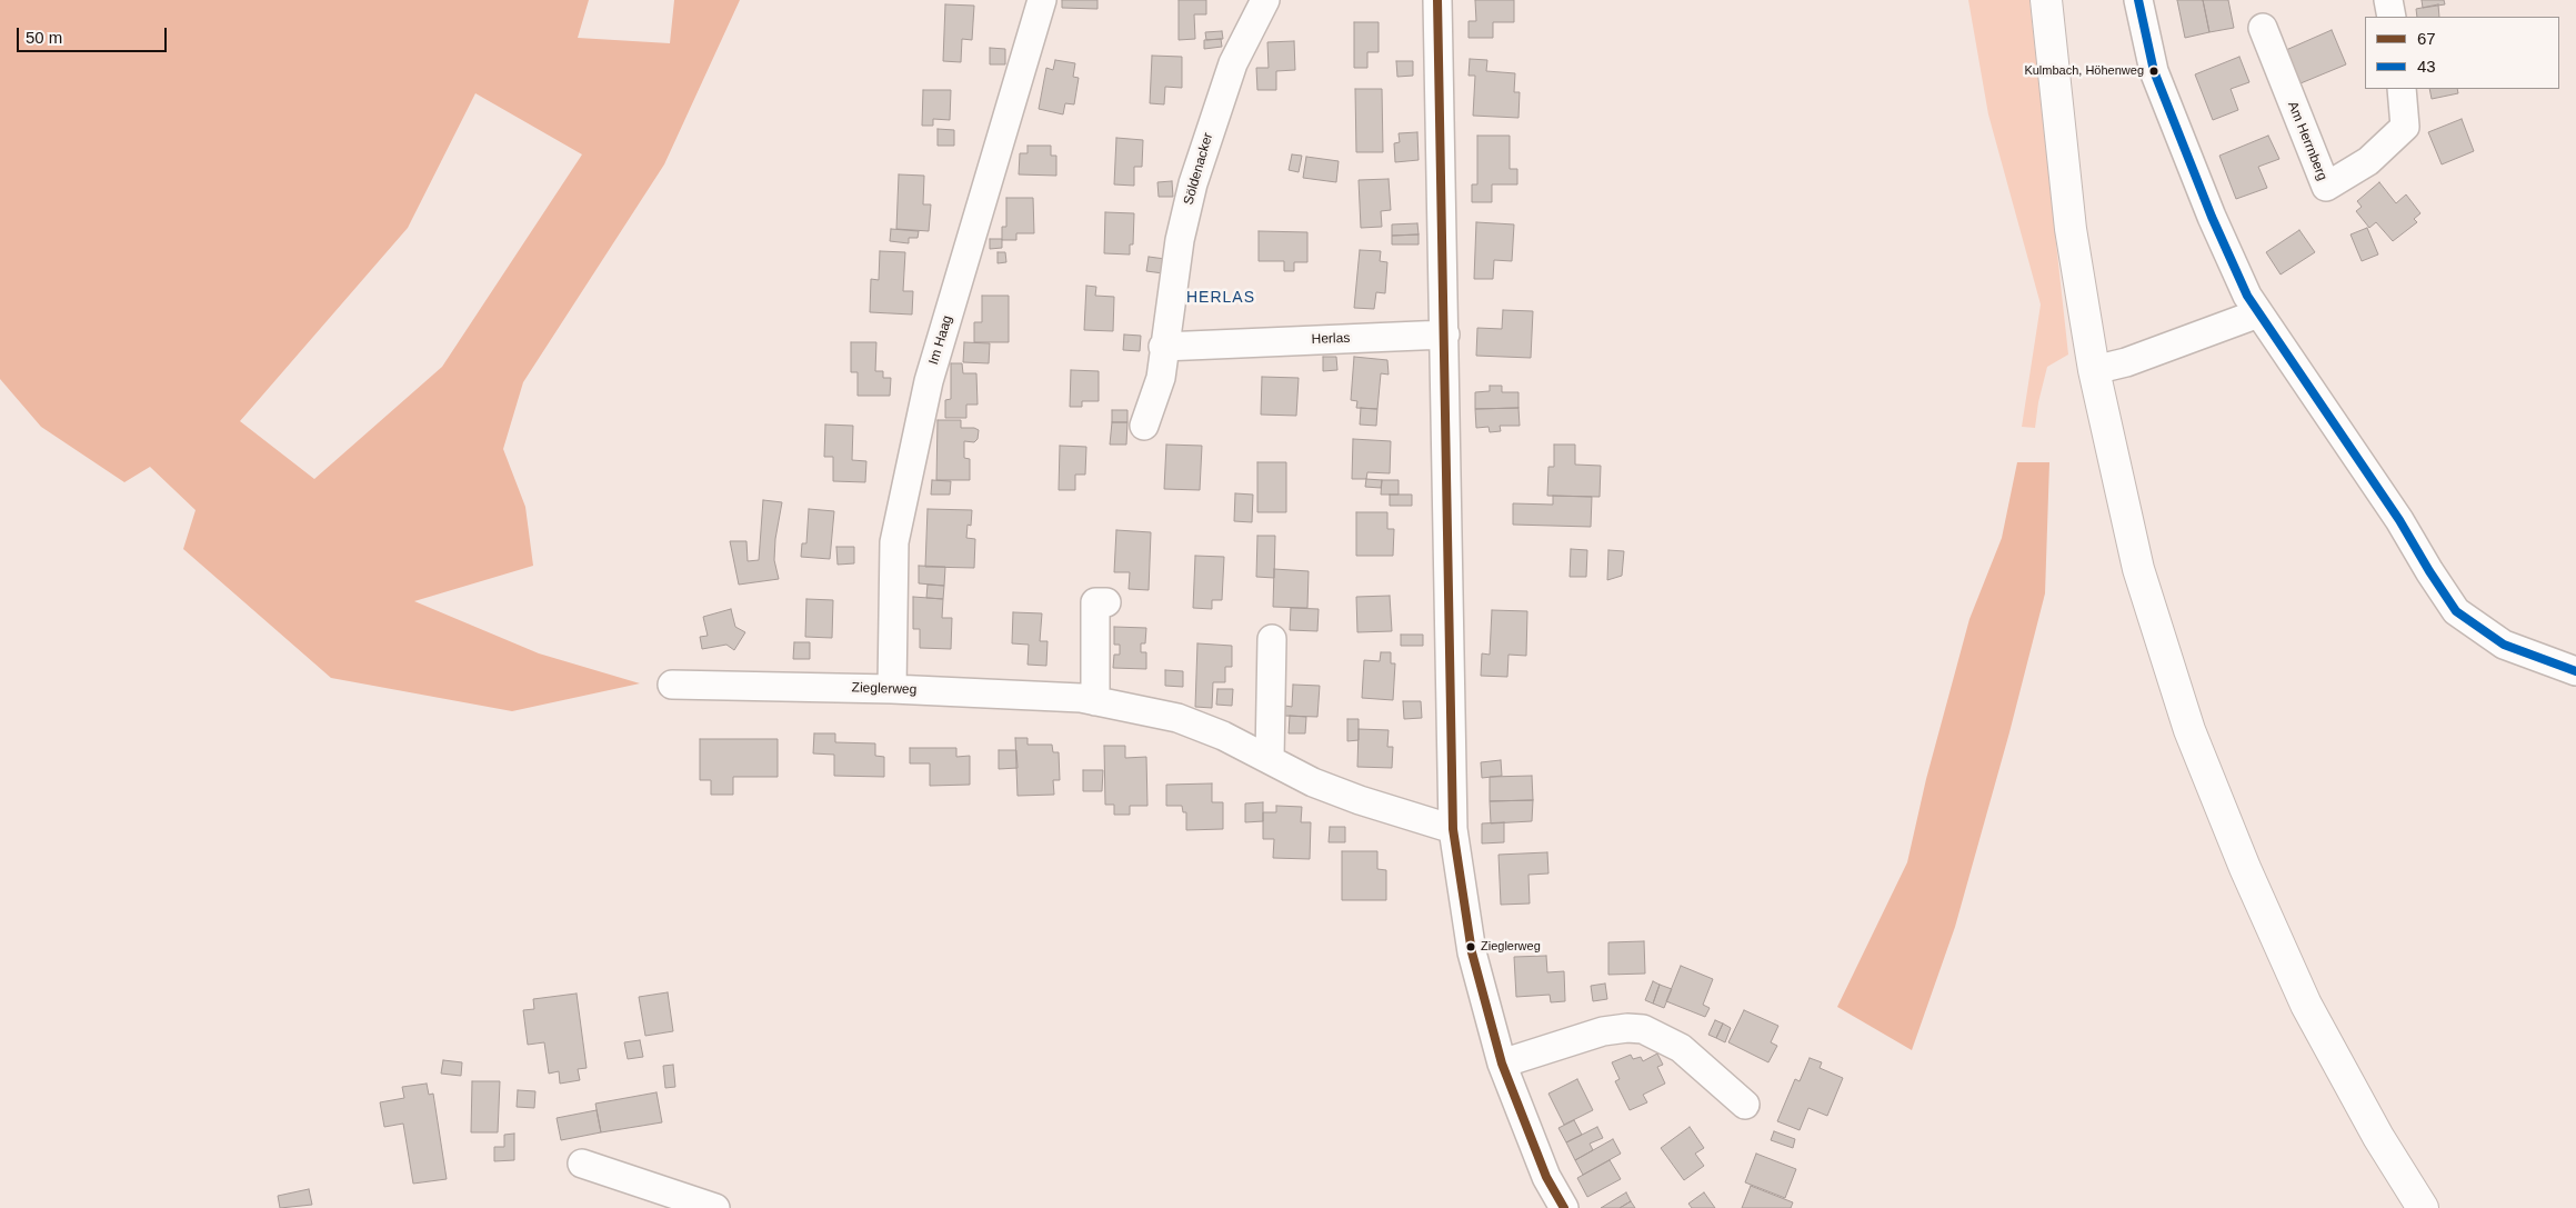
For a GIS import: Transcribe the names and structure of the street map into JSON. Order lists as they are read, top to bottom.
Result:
{
  "streets": {
    "street": [
      "Am Herrnberg",
      "Söldenacker",
      "Herlas",
      "Im Haag",
      "Zieglerweg"
    ]
  },
  "crossings": [
    ["Söldenacker", "Herlas"],
    ["Im Haag", "Zieglerweg"]
  ],
  "districts": ["HERLAS"],
  "places": ["Kulmbach, Höhenweg", "Zieglerweg"],
  "lines": ["transit line 67", "transit line 43"],
  "legend": ["67", "43"],
  "scale_bar": "50 m"
}
